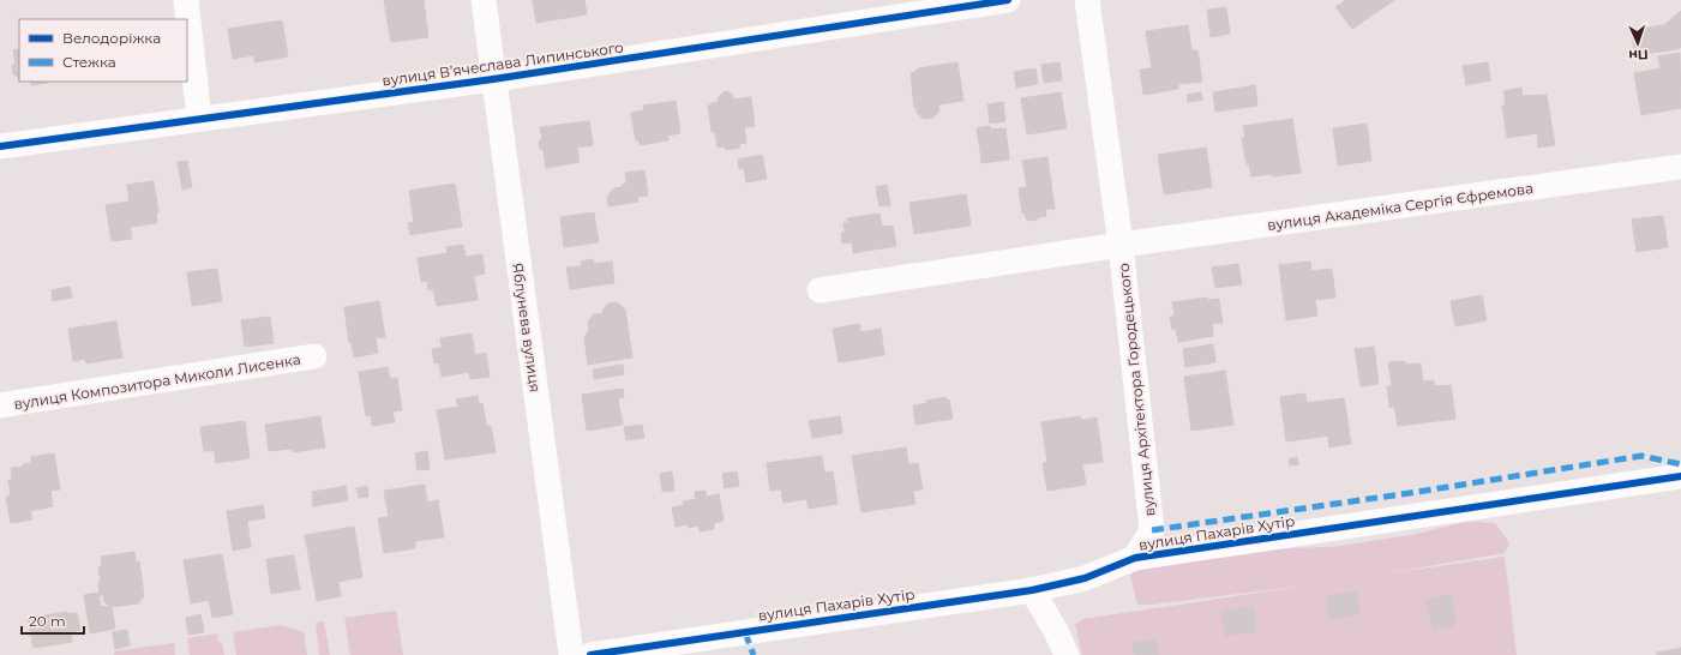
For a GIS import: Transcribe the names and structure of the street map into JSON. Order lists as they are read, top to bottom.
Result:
{
  "streets": {
    "street": [
      "вулиця Вʼячеслава Липинського",
      "вулиця Академіка Сергія Єфремова",
      "Яблунева вулиця",
      "вулиця Композитора Миколи Лисенка",
      "вулиця Архітектора Городецького",
      "вулиця Пахарів Хутір"
    ]
  },
  "crossings": [
    ["вулиця Вʼячеслава Липинського", "Яблунева вулиця"],
    ["вулиця Академіка Сергія Єфремова", "вулиця Архітектора Городецького"],
    ["вулиця Архітектора Городецького", "вулиця Пахарів Хутір"]
  ],
  "legend": ["Велодоріжка", "Стежка"],
  "scale_bar": "20 m",
  "north": "bottom"
}
